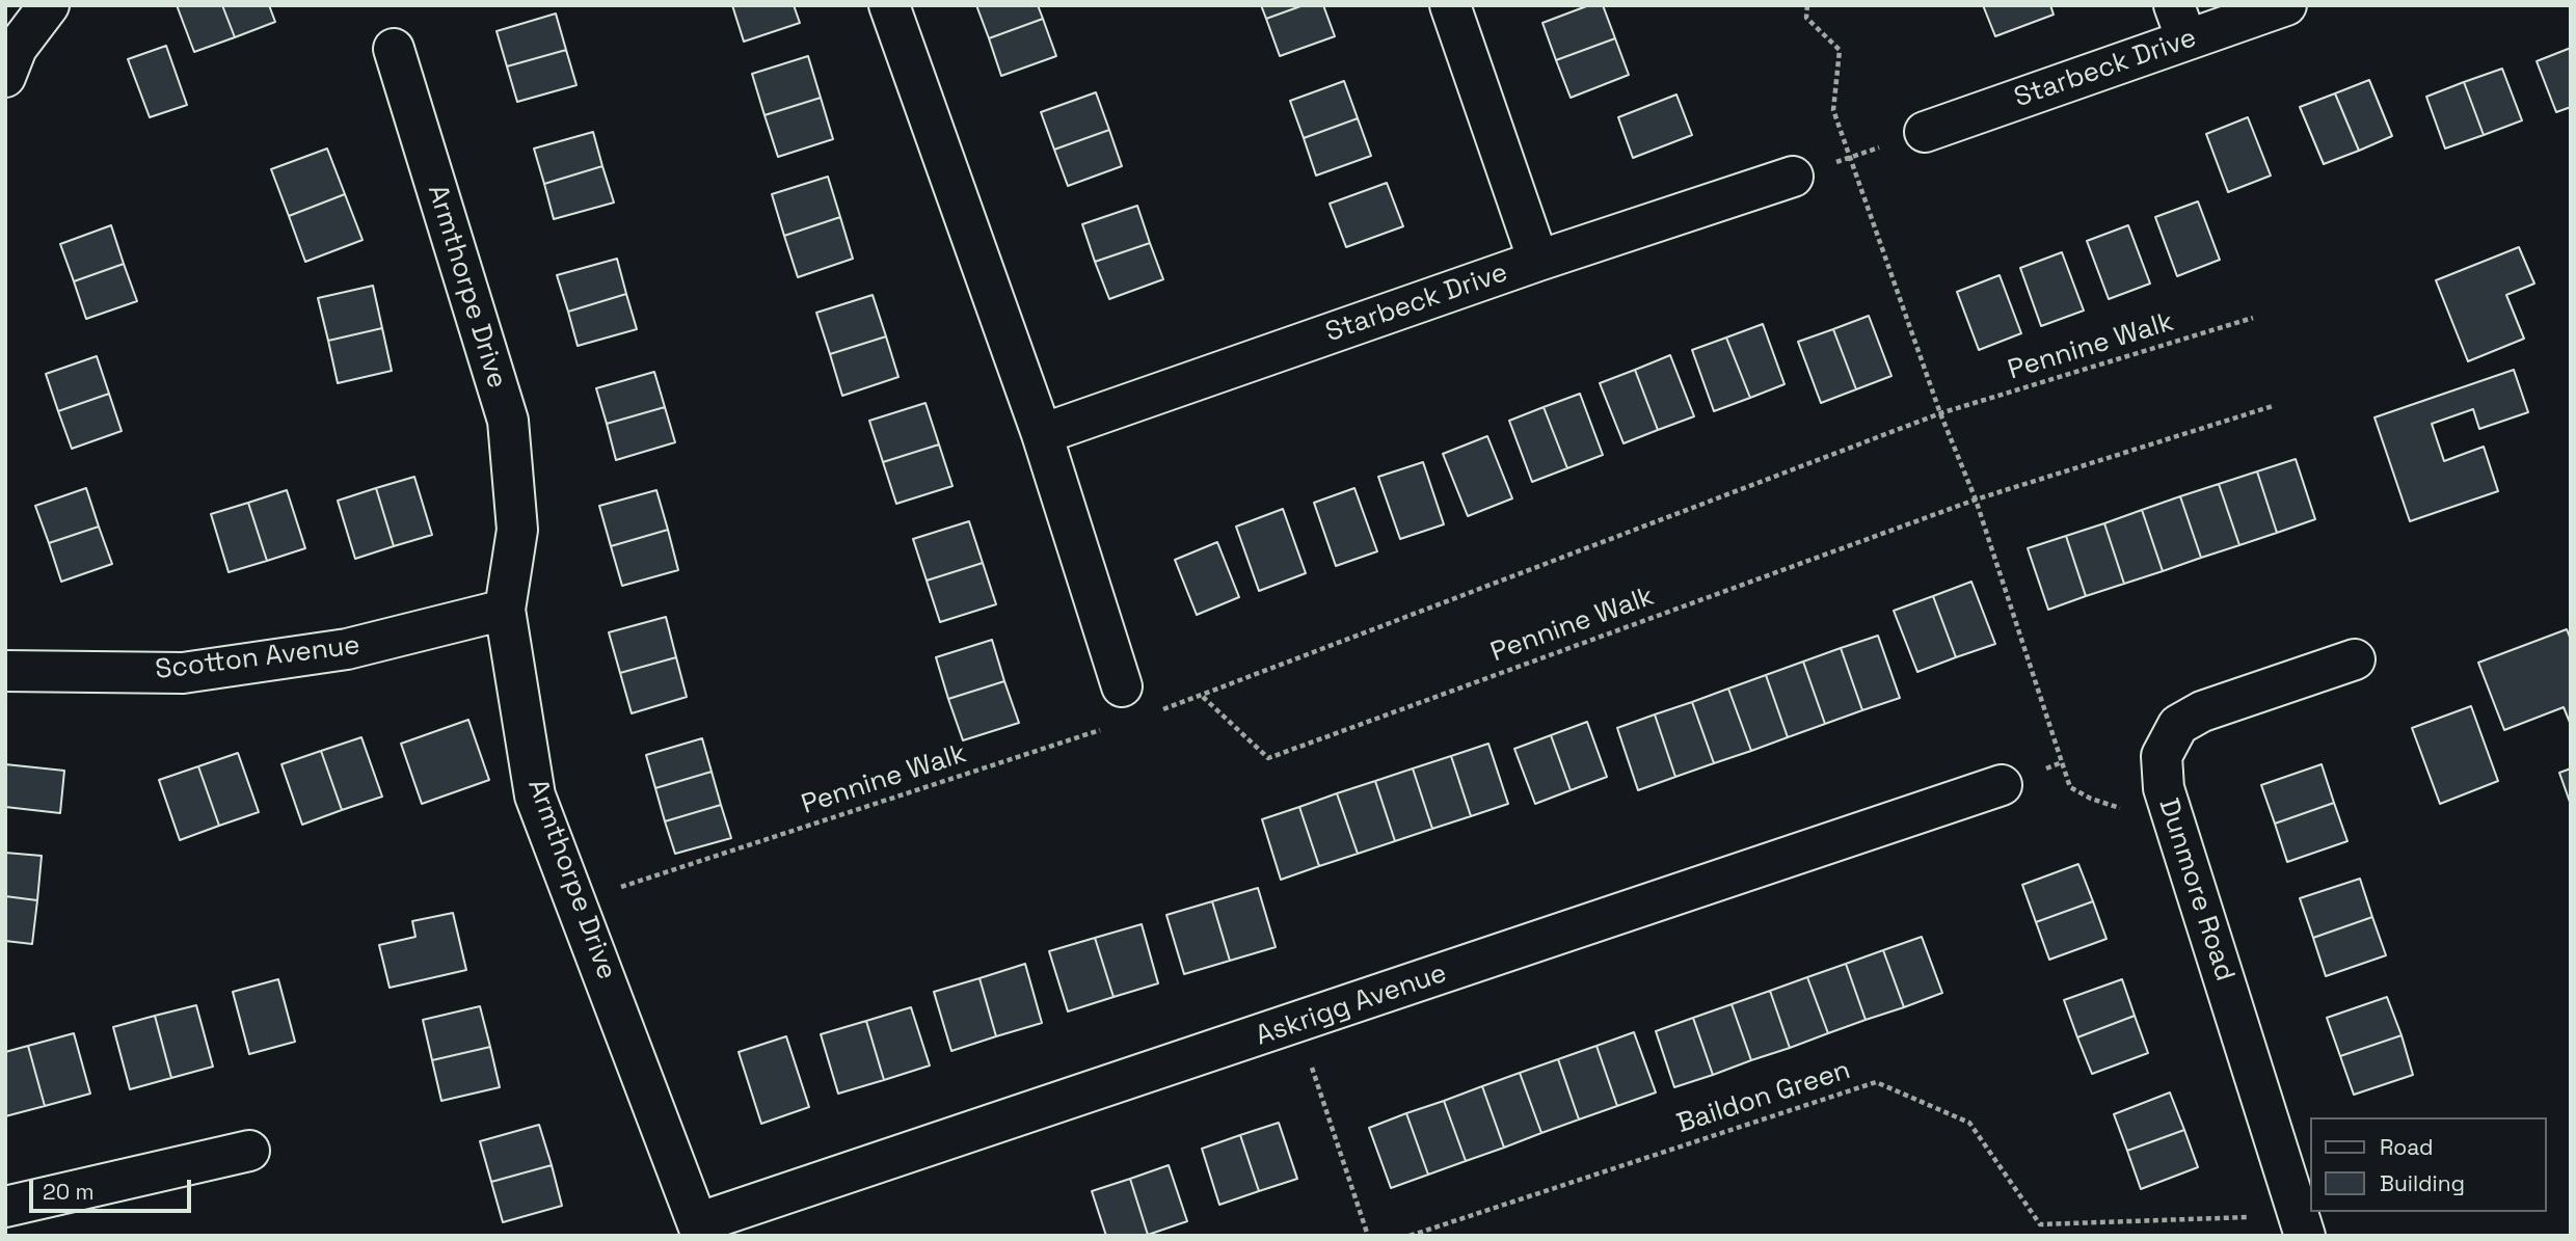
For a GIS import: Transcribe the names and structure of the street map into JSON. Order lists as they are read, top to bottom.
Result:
{
  "streets": {
    "street": [
      "Starbeck Drive",
      "Armthorpe Drive",
      "Scotton Avenue",
      "Dunmore Road",
      "Askrigg Avenue"
    ],
    "path": ["Pennine Walk", "Baildon Green"]
  },
  "crossings": [
    ["Armthorpe Drive", "Pennine Walk"],
    ["Armthorpe Drive", "Scotton Avenue"],
    ["Armthorpe Drive", "Askrigg Avenue"],
    ["Dunmore Road", "Baildon Green"]
  ],
  "legend": ["Road", "Building"],
  "scale_bar": "20 m"
}
